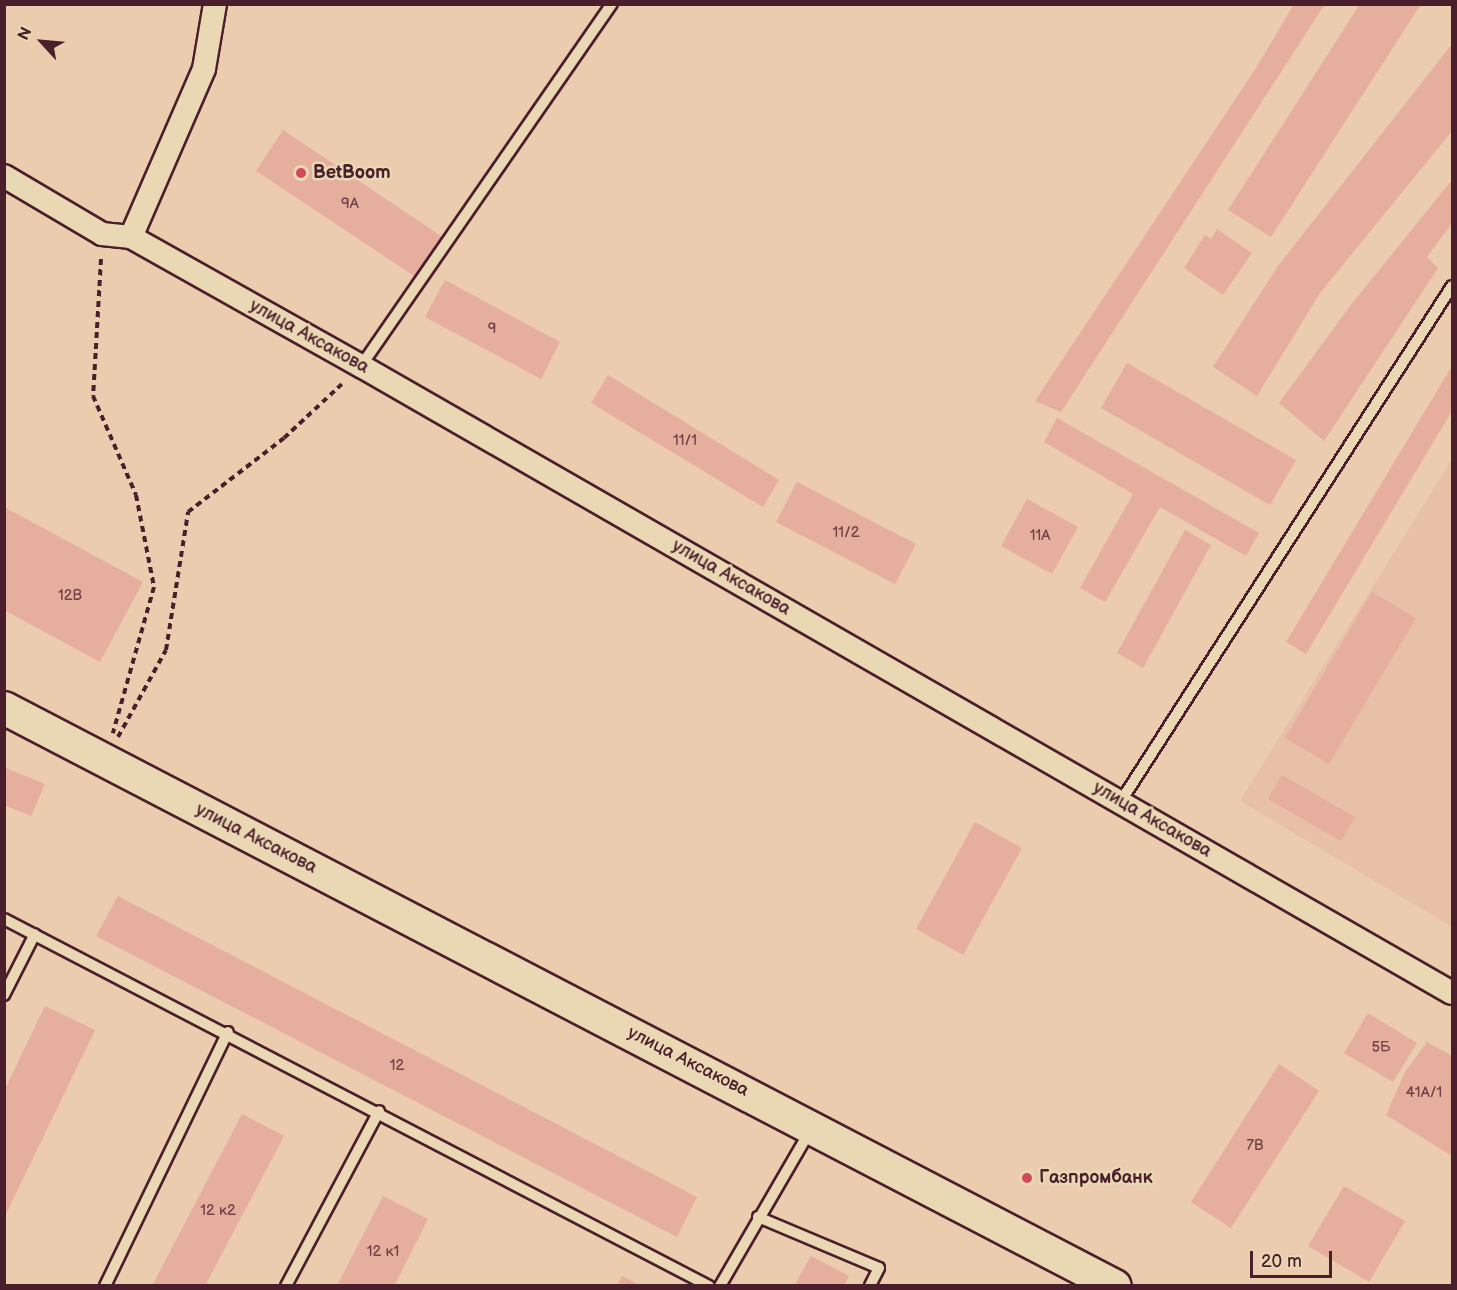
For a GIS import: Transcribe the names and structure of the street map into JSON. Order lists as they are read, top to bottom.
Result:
{
  "streets": {
    "main road": ["улица Аксакова"]
  },
  "places": ["BetBoom", "Газпромбанк"],
  "house_numbers": [
    "9А",
    "9",
    "11/1",
    "11/2",
    "11А",
    "12В",
    "5Б",
    "12",
    "41А/1",
    "7В",
    "12 к2",
    "12 к1"
  ],
  "scale_bar": "20 m",
  "north": "top left"
}
